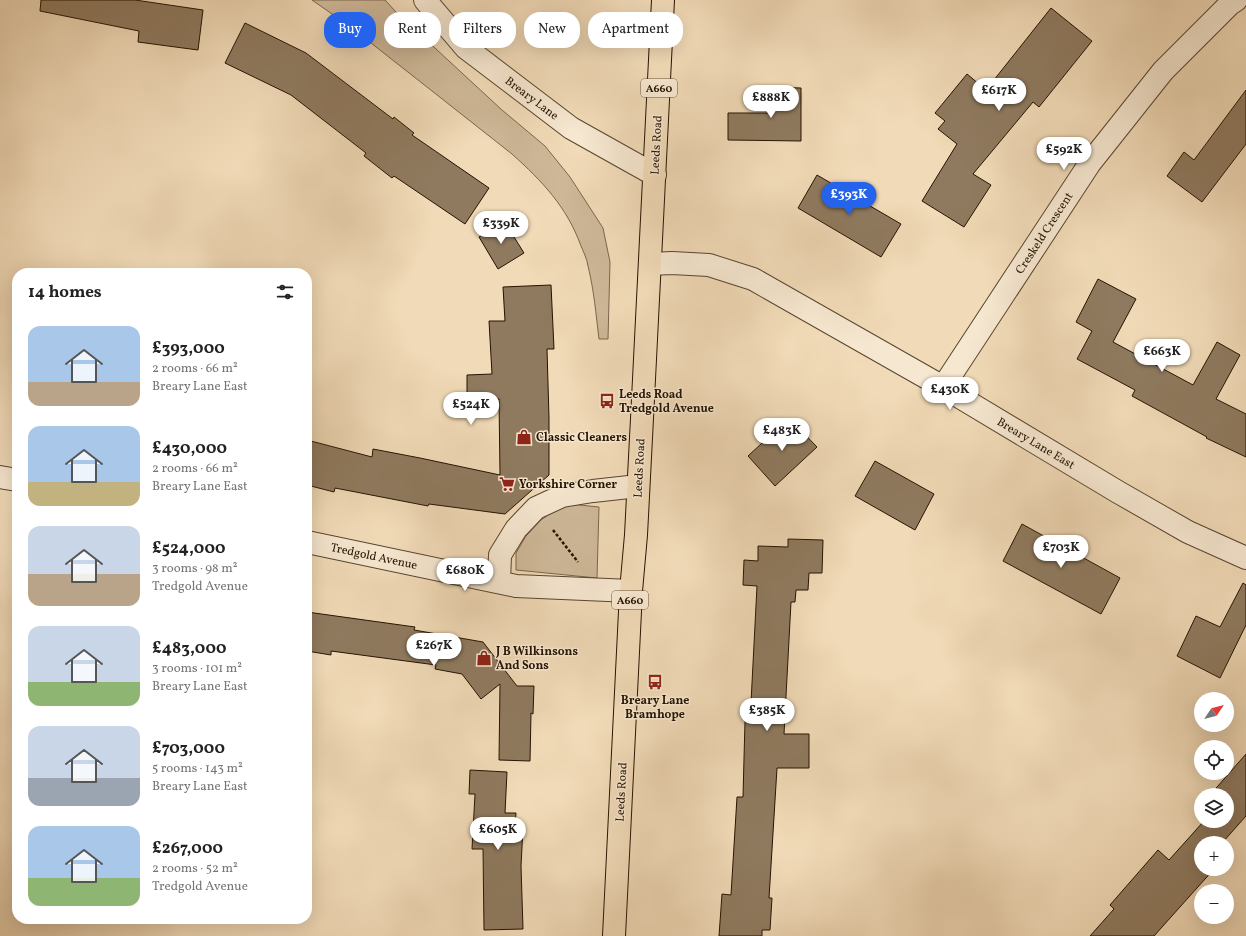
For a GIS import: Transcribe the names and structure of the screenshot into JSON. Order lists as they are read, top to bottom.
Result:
{
  "streets": {
    "highway": ["A660", "Leeds Road"],
    "street": [
      "Breary Lane",
      "Creskeld Crescent",
      "Breary Lane East",
      "Tredgold Avenue"
    ]
  },
  "crossings": [
    ["Breary Lane", "Leeds Road"],
    ["Leeds Road", "Breary Lane East"],
    ["Leeds Road", "Tredgold Avenue"],
    ["Creskeld Crescent", "Breary Lane East"]
  ],
  "places": {
    "bus stop": ["Leeds Road Tredgold Avenue", "Breary Lane Bramhope"],
    "shop": ["Classic Cleaners", "J B Wilkinsons And Sons"],
    "supermarket": ["Yorkshire Corner"]
  },
  "north": "top right",
  "page": {
    "chip": [
      "Buy",
      "Rent",
      "Filters",
      "New",
      "Apartment"
    ],
    "price": [
      "£617K",
      "£888K",
      "£592K",
      "£393K",
      "£339K",
      "£663K",
      "£430K",
      "£524K",
      "£483K",
      "£703K",
      "£680K",
      "£267K",
      "£385K",
      "£605K"
    ],
    "heading": "14 homes",
    "list": [
      {
        "name": "£393,000",
        "note": "2 rooms · 66 m² · Breary Lane East"
      },
      {
        "name": "£430,000",
        "note": "2 rooms · 66 m² · Breary Lane East"
      },
      {
        "name": "£524,000",
        "note": "3 rooms · 98 m² · Tredgold Avenue"
      },
      {
        "name": "£483,000",
        "note": "3 rooms · 101 m² · Breary Lane East"
      },
      {
        "name": "£703,000",
        "note": "5 rooms · 143 m² · Breary Lane East"
      },
      {
        "name": "£267,000",
        "note": "2 rooms · 52 m² · Tredgold Avenue"
      }
    ],
    "map_buttons": ["+", "−"]
  }
}
